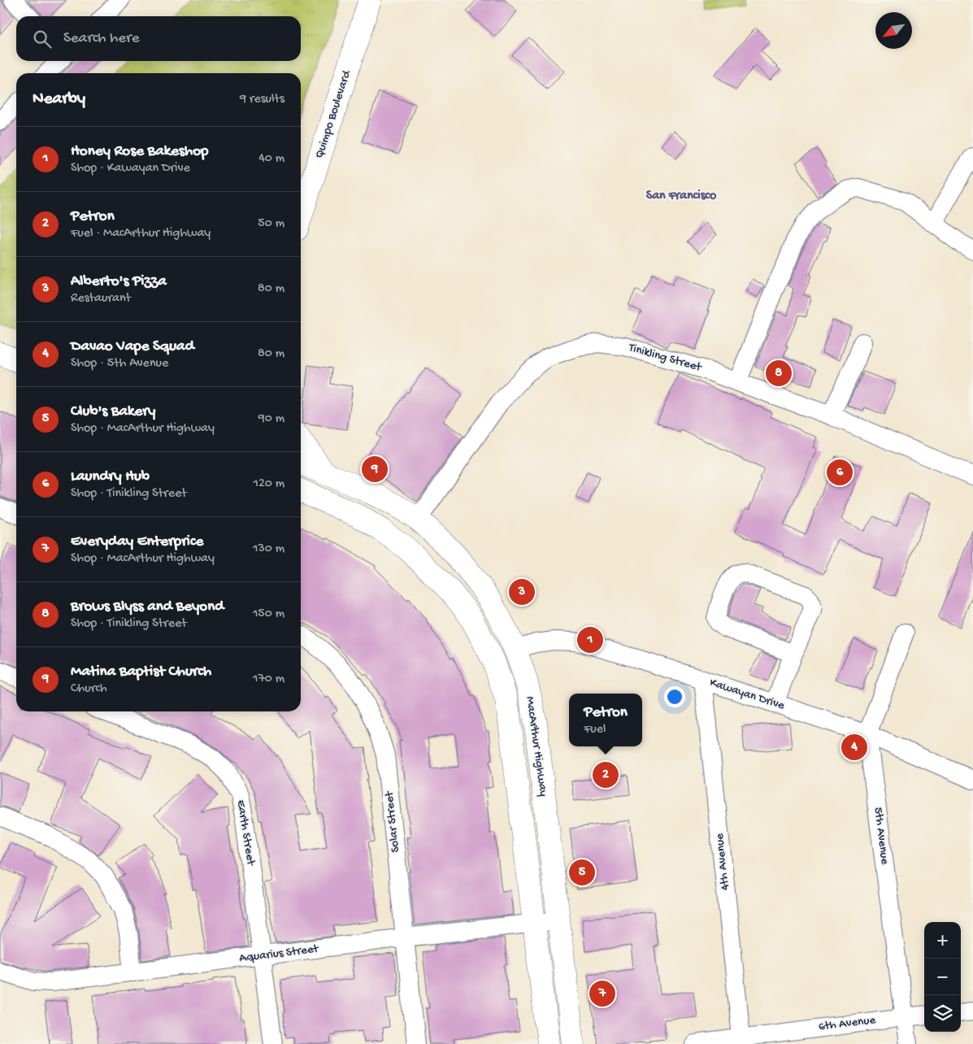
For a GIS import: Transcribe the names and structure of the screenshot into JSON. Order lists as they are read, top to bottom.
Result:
{
  "streets": {
    "main road": ["Quimpo Boulevard", "MacArthur Highway"],
    "street": [
      "Tinikling Street",
      "Kawayan Drive",
      "Solar Street",
      "Earth Street",
      "5th Avenue",
      "4th Avenue",
      "Aquarius Street",
      "6th Avenue"
    ]
  },
  "crossings": [
    ["Tinikling Street", "MacArthur Highway"],
    ["Kawayan Drive", "MacArthur Highway"],
    ["Kawayan Drive", "5th Avenue"],
    ["Kawayan Drive", "4th Avenue"],
    ["MacArthur Highway", "Aquarius Street"],
    ["Solar Street", "Aquarius Street"],
    ["Earth Street", "Aquarius Street"],
    ["5th Avenue", "6th Avenue"],
    ["4th Avenue", "6th Avenue"]
  ],
  "districts": ["San Francisco"],
  "north": "bottom left",
  "page": {
    "search": "Search here",
    "heading": ["Nearby", "9 results"],
    "list": [
      {
        "mark": "1",
        "name": "Honey Rose Bakeshop",
        "note": "Shop · Kawayan Drive",
        "value": "40 m"
      },
      {
        "mark": "2",
        "name": "Petron",
        "note": "Fuel · MacArthur Highway",
        "value": "50 m"
      },
      {
        "mark": "3",
        "name": "Alberto's Pizza",
        "note": "Restaurant",
        "value": "80 m"
      },
      {
        "mark": "4",
        "name": "Davao Vape Squad",
        "note": "Shop · 5th Avenue",
        "value": "80 m"
      },
      {
        "mark": "5",
        "name": "Club's Bakery",
        "note": "Shop · MacArthur Highway",
        "value": "90 m"
      },
      {
        "mark": "6",
        "name": "Laundry Hub",
        "note": "Shop · Tinikling Street",
        "value": "120 m"
      },
      {
        "mark": "7",
        "name": "Everyday Enterprice",
        "note": "Shop · MacArthur Highway",
        "value": "130 m"
      },
      {
        "mark": "8",
        "name": "Brows Blyss and Beyond",
        "note": "Shop · Tinikling Street",
        "value": "150 m"
      },
      {
        "mark": "9",
        "name": "Matina Baptist Church",
        "note": "Church",
        "value": "170 m"
      }
    ],
    "pins": [
      "8",
      "9",
      "6",
      "3",
      "1",
      "4",
      "2",
      "5",
      "7"
    ],
    "popup": ["Petron", "Fuel"],
    "map_buttons": ["+", "−"]
  }
}
